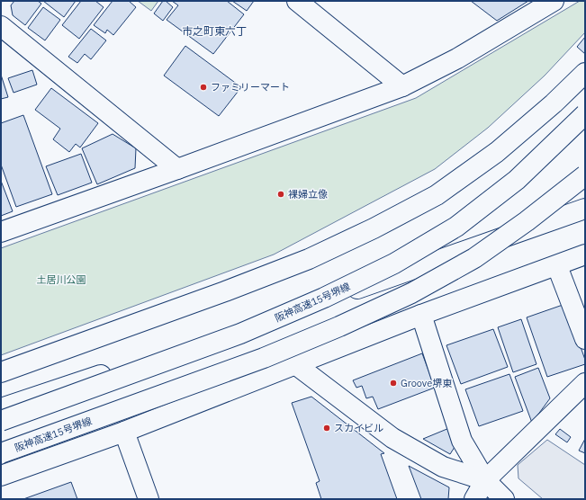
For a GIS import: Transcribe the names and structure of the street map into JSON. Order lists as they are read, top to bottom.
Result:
{
  "streets": {
    "main road": ["阪神高速15号堺線"]
  },
  "districts": ["市之町東六丁"],
  "parks": ["土居川公園"],
  "places": [
    "ファミリーマート",
    "裸婦立像",
    "Groove堺東",
    "スカイビル"
  ]
}
